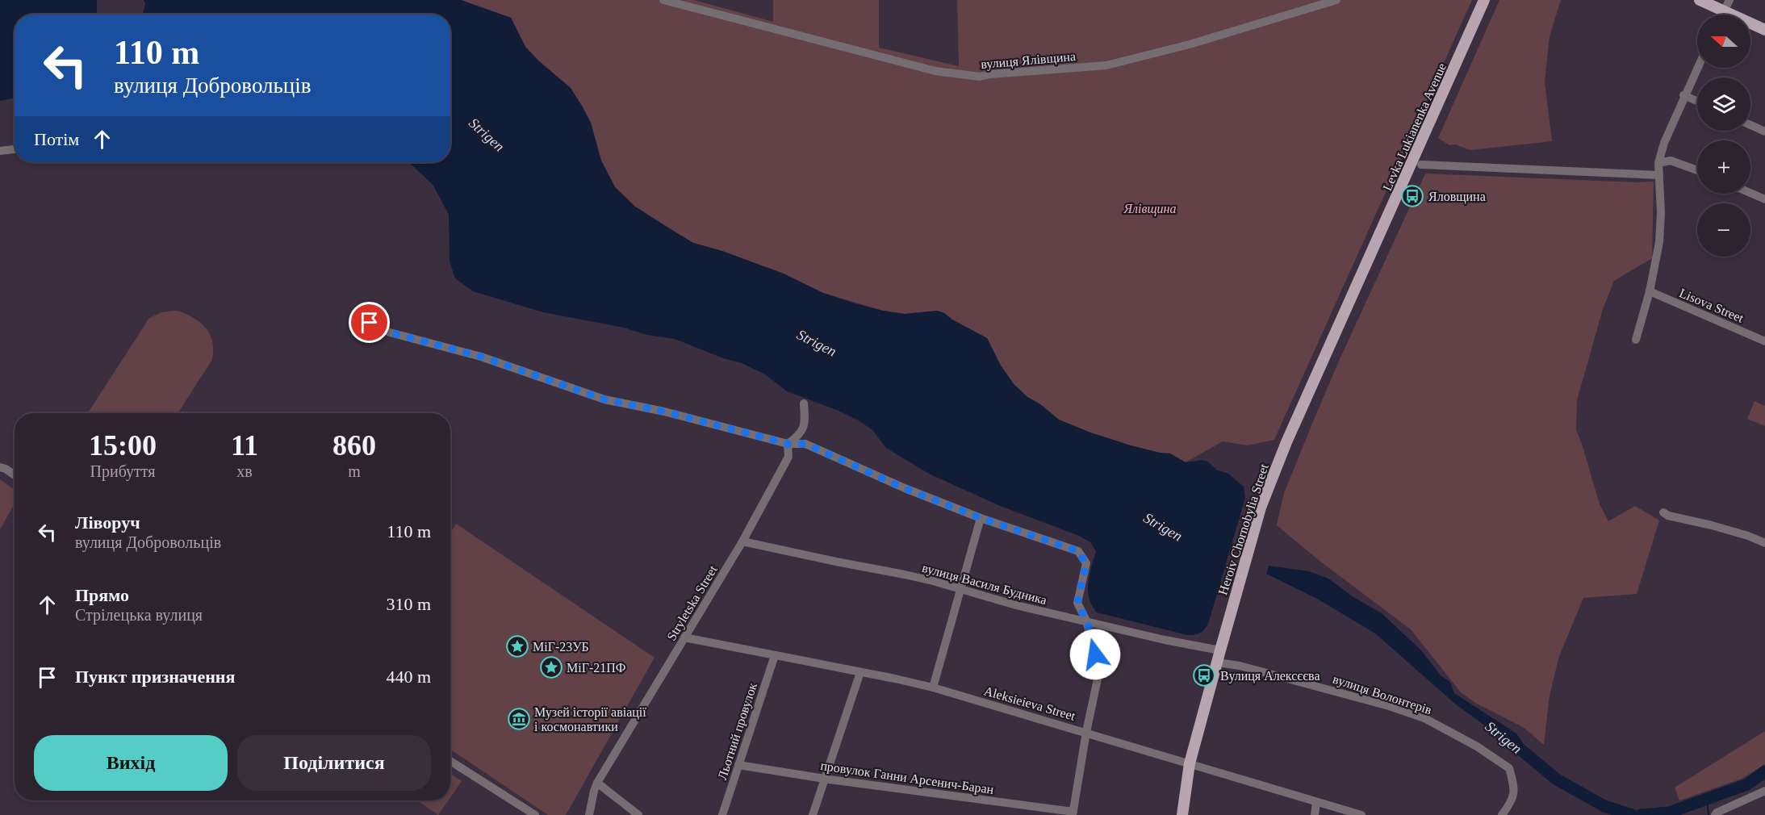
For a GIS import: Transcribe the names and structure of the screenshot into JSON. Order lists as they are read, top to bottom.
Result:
{
  "streets": {
    "main road": ["Levka Lukianenka Avenue", "Heroiv Chornobylia Street"],
    "street": [
      "вулиця Ялівщина",
      "Lisova Street",
      "вулиця Василя Будника",
      "Stryletska Street",
      "вулиця Волонтерів",
      "Aleksieieva Street",
      "Льотний провулок",
      "провулок Ганни Арсенич-Баран"
    ]
  },
  "crossings": [
    ["Levka Lukianenka Avenue", "Heroiv Chornobylia Street"],
    ["Heroiv Chornobylia Street", "вулиця Василя Будника"],
    ["Heroiv Chornobylia Street", "вулиця Волонтерів"],
    ["Heroiv Chornobylia Street", "Aleksieieva Street"],
    ["вулиця Василя Будника", "Stryletska Street"],
    ["Stryletska Street", "Aleksieieva Street"],
    ["Aleksieieva Street", "Льотний провулок"],
    ["Льотний провулок", "провулок Ганни Арсенич-Баран"]
  ],
  "water": ["Strigen"],
  "parks": ["Ялівщина"],
  "places": {
    "bus stop": ["Яловщина", "Вулиця Алексєєва"],
    "place": ["МіГ-23УБ", "МіГ-21ПФ"],
    "museum": ["Музей історії авіації і космонавтики"]
  },
  "north": "left",
  "page": {
    "map_buttons": ["+", "−"],
    "turn": ["110 m", "вулиця Добровольців"],
    "then": "Потім",
    "eta": [
      "15:00",
      "Прибуття",
      "11",
      "хв",
      "860",
      "m"
    ],
    "list": [
      {
        "name": "Ліворуч",
        "note": "вулиця Добровольців",
        "value": "110 m"
      },
      {
        "name": "Прямо",
        "note": "Стрілецька вулиця",
        "value": "310 m"
      },
      {
        "name": "Пункт призначення",
        "value": "440 m"
      }
    ],
    "buttons": ["Вихід", "Поділитися"]
  }
}
